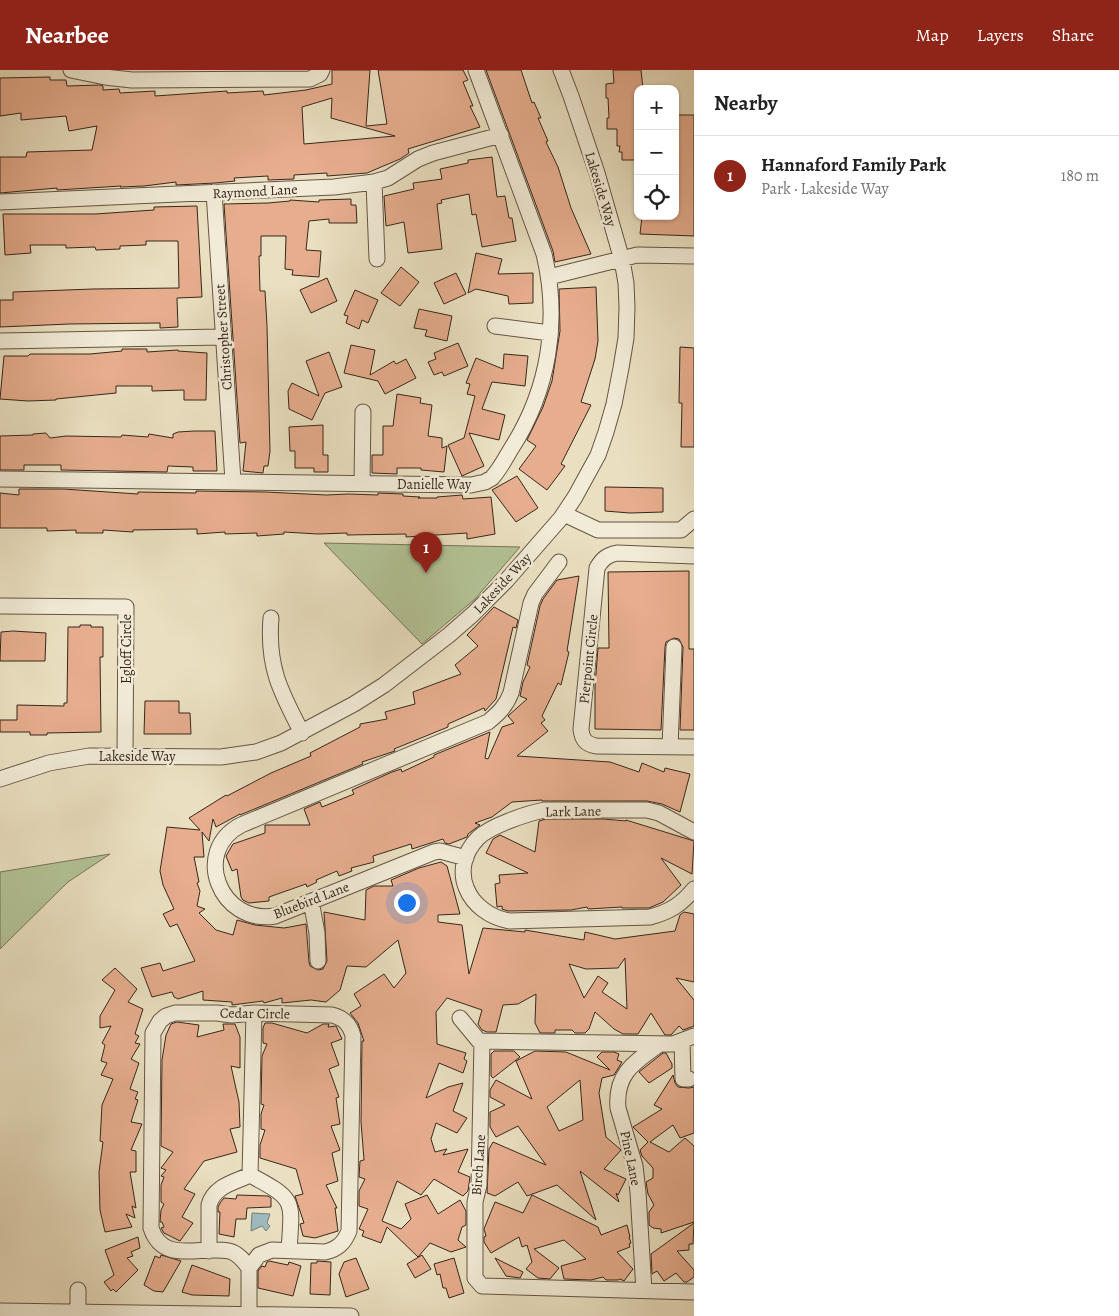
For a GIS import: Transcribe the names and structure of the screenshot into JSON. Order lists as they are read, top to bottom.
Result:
{
  "streets": {
    "street": [
      "Lakeside Way",
      "Raymond Lane",
      "Christopher Street",
      "Danielle Way",
      "Egloff Circle",
      "Pierpoint Circle",
      "Lark Lane",
      "Bluebird Lane",
      "Cedar Circle",
      "Pine Lane",
      "Birch Lane"
    ]
  },
  "crossings": [
    ["Lakeside Way", "Egloff Circle"],
    ["Raymond Lane", "Christopher Street"],
    ["Raymond Lane", "Danielle Way"],
    ["Christopher Street", "Danielle Way"],
    ["Lark Lane", "Bluebird Lane"],
    ["Pine Lane", "Birch Lane"]
  ],
  "page": {
    "header": "Nearbee",
    "nav": ["Map", "Layers", "Share"],
    "heading": "Nearby",
    "map_buttons": ["+", "−"],
    "list": [
      {
        "mark": "1",
        "name": "Hannaford Family Park",
        "note": "Park · Lakeside Way",
        "value": "180 m"
      }
    ],
    "pins": "1"
  }
}
